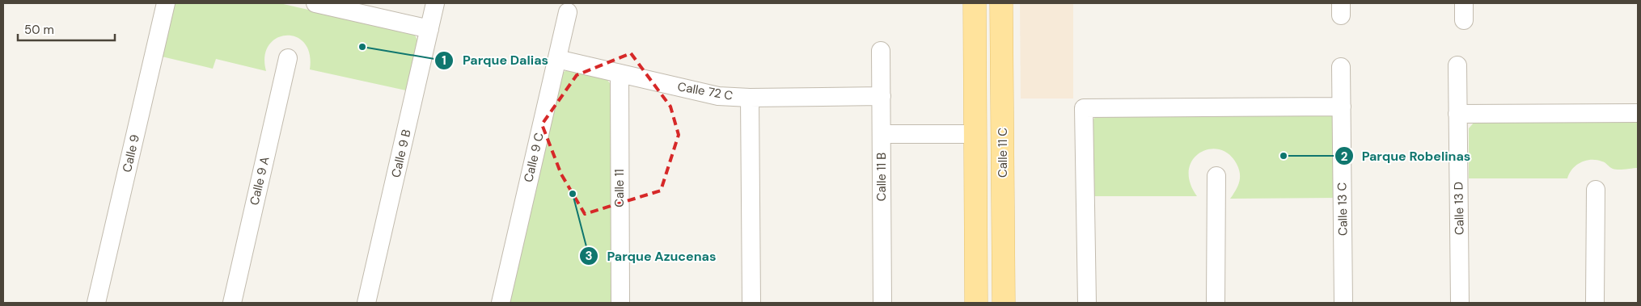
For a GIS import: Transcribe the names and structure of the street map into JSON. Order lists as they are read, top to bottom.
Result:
{
  "streets": {
    "main road": ["Calle 11 C"],
    "street": [
      "Calle 72 C",
      "Calle 9",
      "Calle 9 B",
      "Calle 9 C",
      "Calle 11 B",
      "Calle 9 A",
      "Calle 11",
      "Calle 13 D",
      "Calle 13 C"
    ]
  },
  "crossings": [
    ["Calle 72 C", "Calle 9 C"],
    ["Calle 72 C", "Calle 11 B"],
    ["Calle 72 C", "Calle 11"]
  ],
  "places": ["Parque Dalias", "Parque Robelinas", "Parque Azucenas"],
  "scale_bar": "50 m"
}
